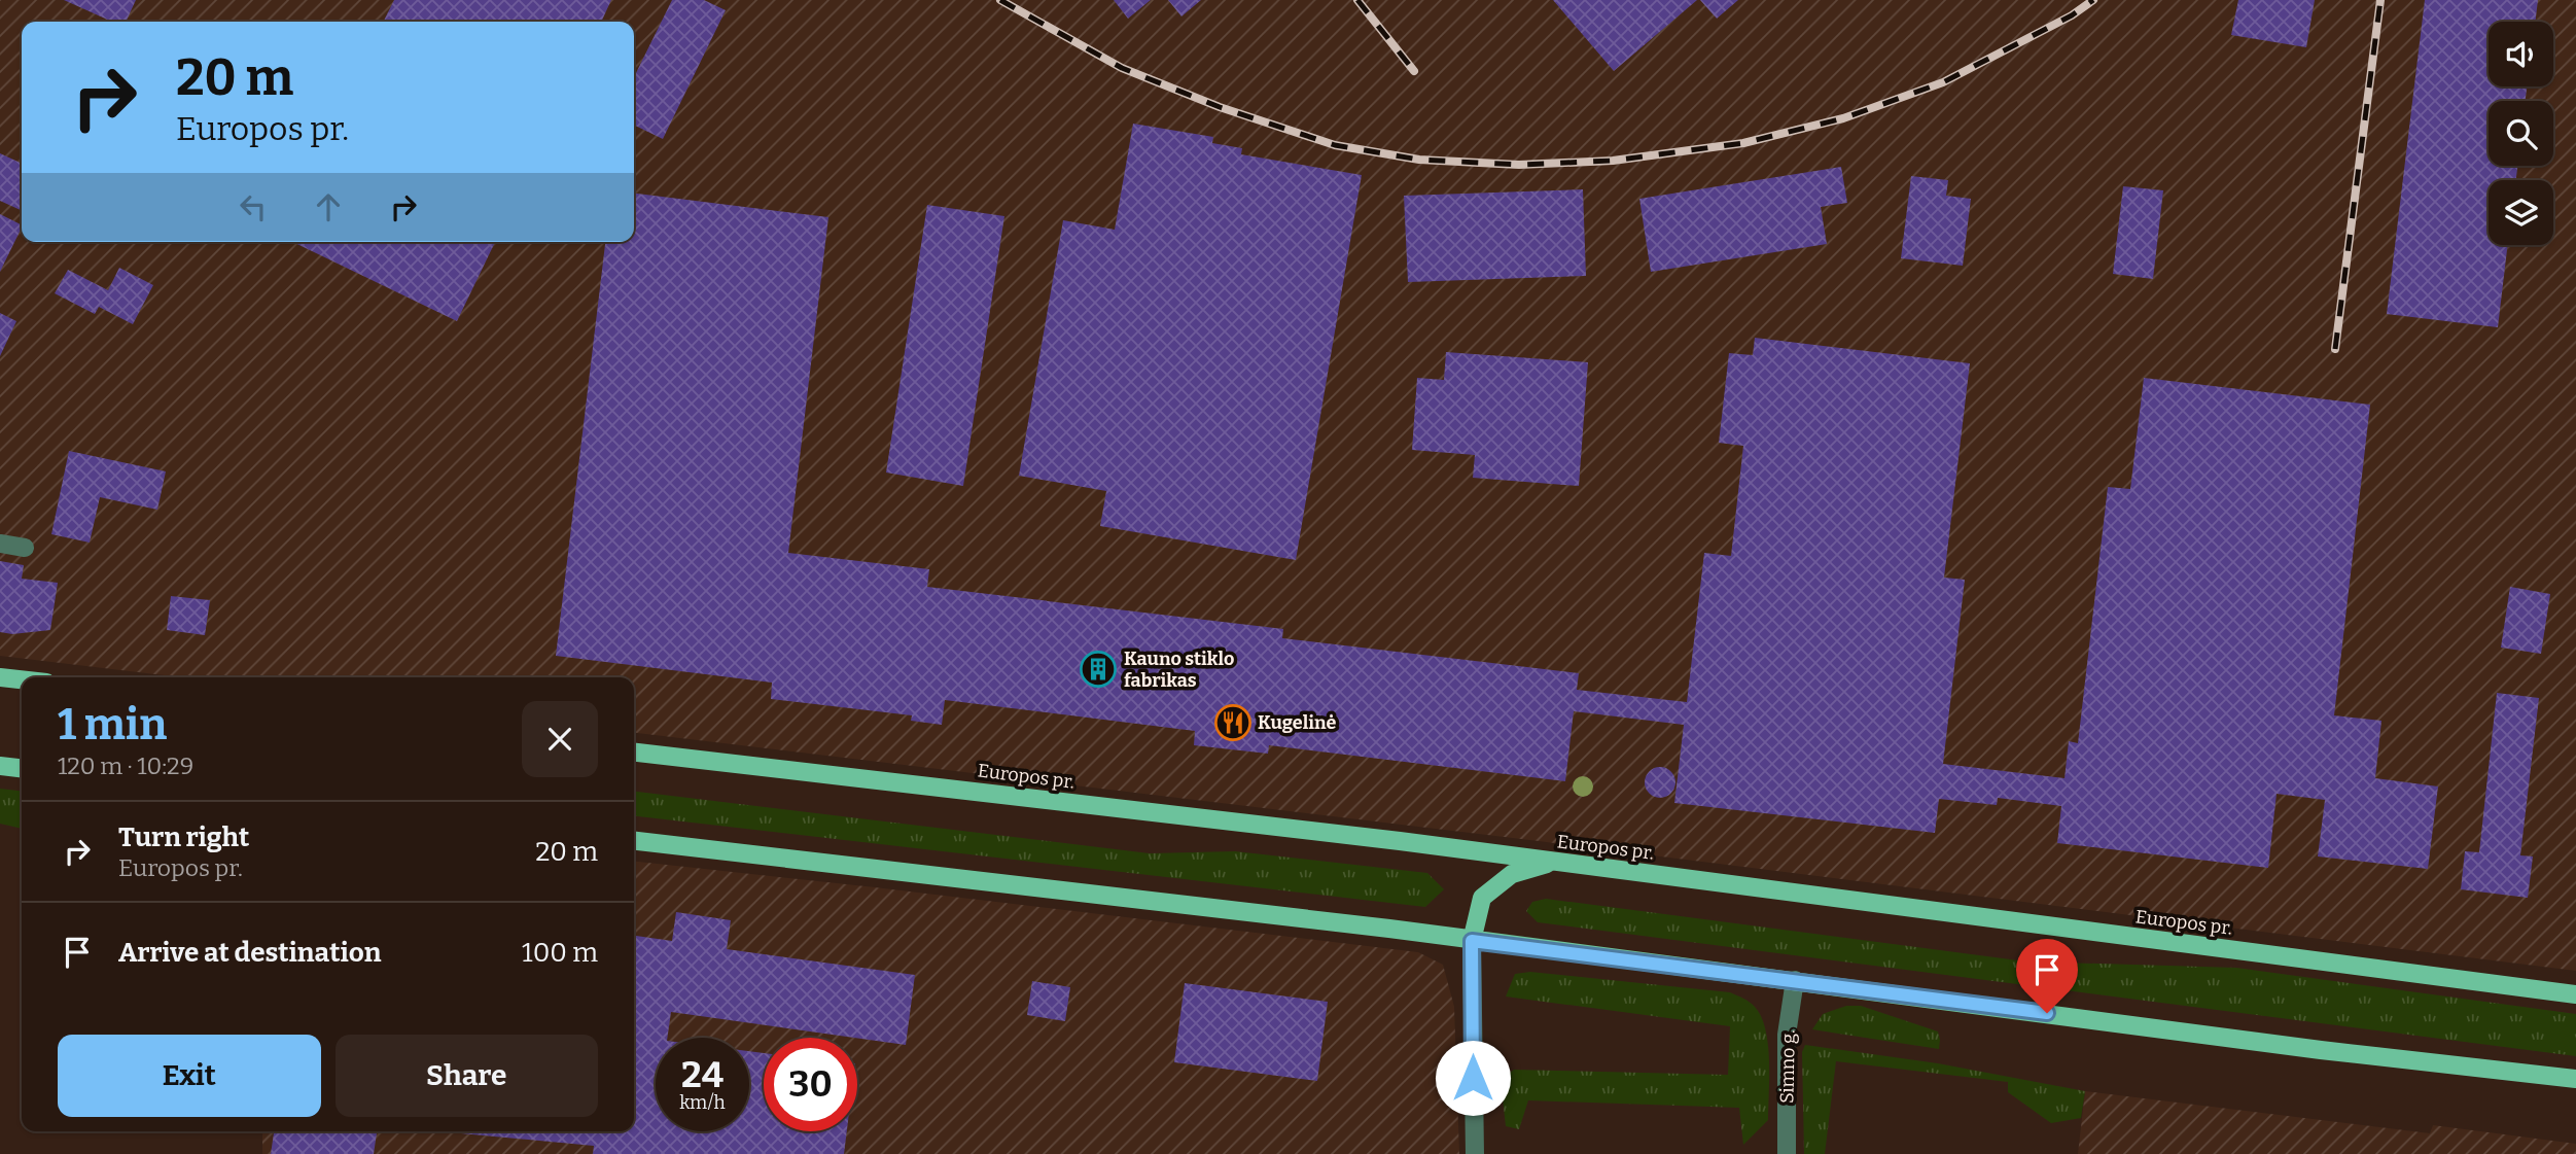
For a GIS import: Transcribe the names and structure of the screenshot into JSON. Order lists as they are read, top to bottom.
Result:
{
  "streets": {
    "main road": ["Europos pr."],
    "street": ["Simno g."]
  },
  "places": {
    "building": ["Kauno stiklo fabrikas"],
    "restaurant": ["Kugelinė"]
  },
  "page": {
    "turn": ["20 m", "Europos pr."],
    "heading": ["1 min", "120 m · 10:29"],
    "list": [
      {
        "name": "Turn right",
        "note": "Europos pr.",
        "value": "20 m"
      },
      {
        "name": "Arrive at destination",
        "value": "100 m"
      }
    ],
    "buttons": ["Exit", "Share"],
    "speed": "24 km/h",
    "limit": "30"
  }
}
